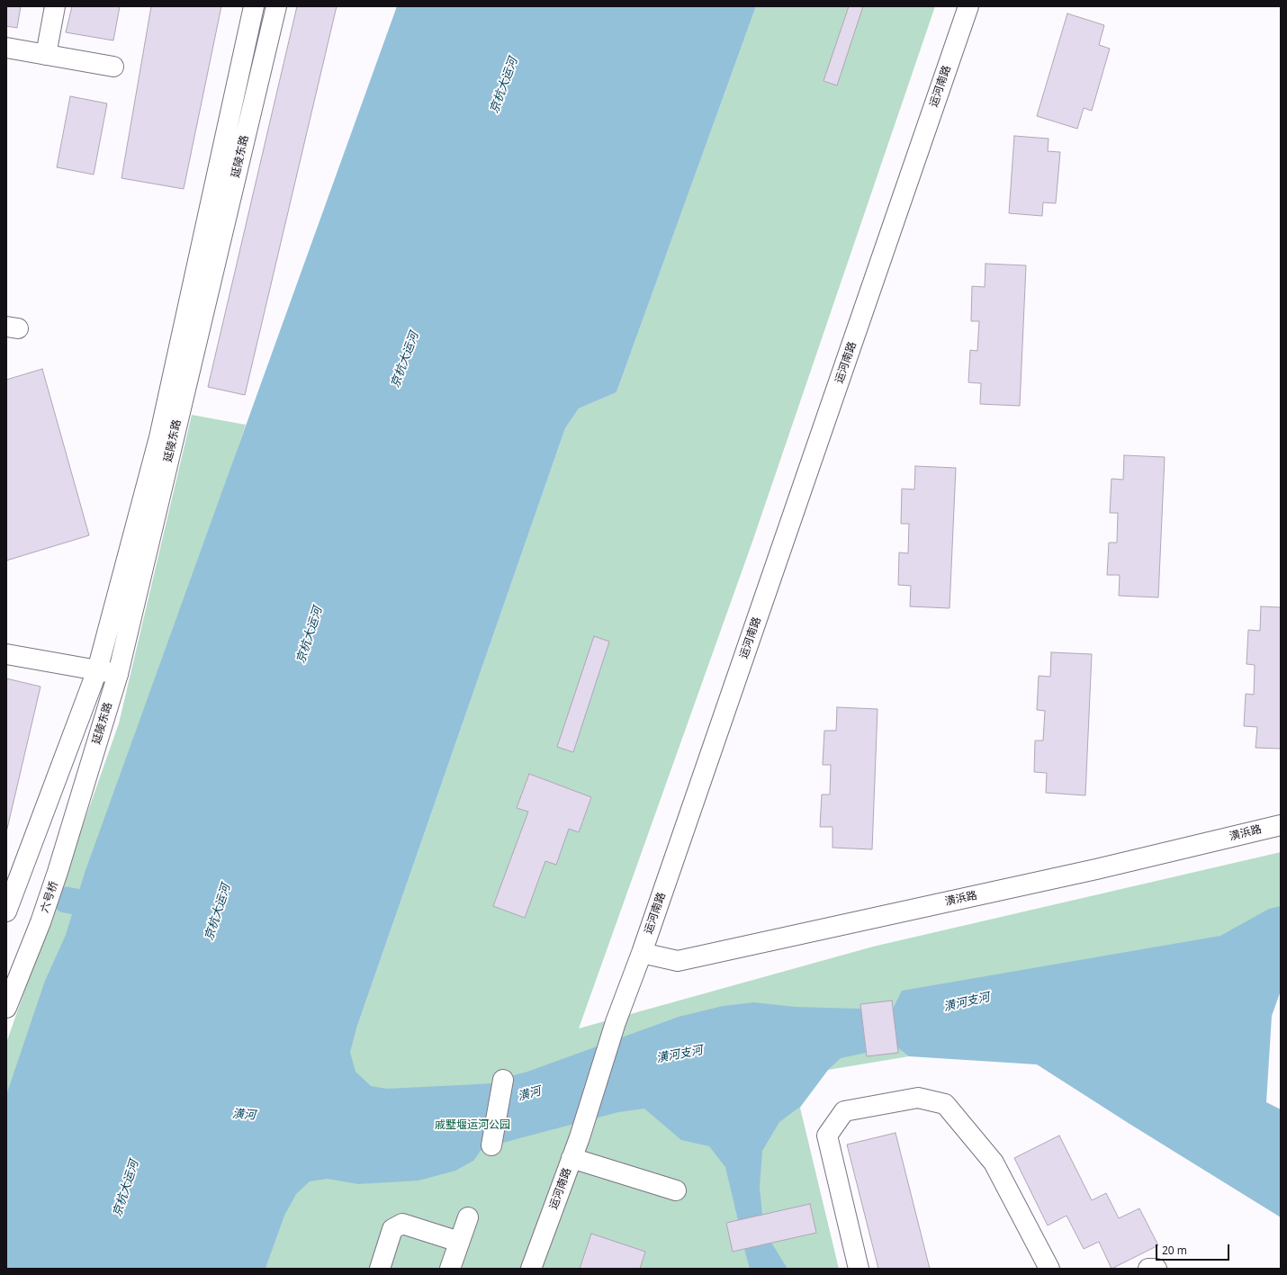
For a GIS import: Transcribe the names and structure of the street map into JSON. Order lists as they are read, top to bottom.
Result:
{
  "streets": {
    "street": [
      "运河南路",
      "延陵东路",
      "潢浜路",
      "六号桥"
    ]
  },
  "crossings": [
    ["运河南路", "潢浜路"],
    ["延陵东路", "六号桥"]
  ],
  "water": ["京杭大运河", "潢河支河", "潢河"],
  "parks": ["戚墅堰运河公园"],
  "scale_bar": "20 m"
}
